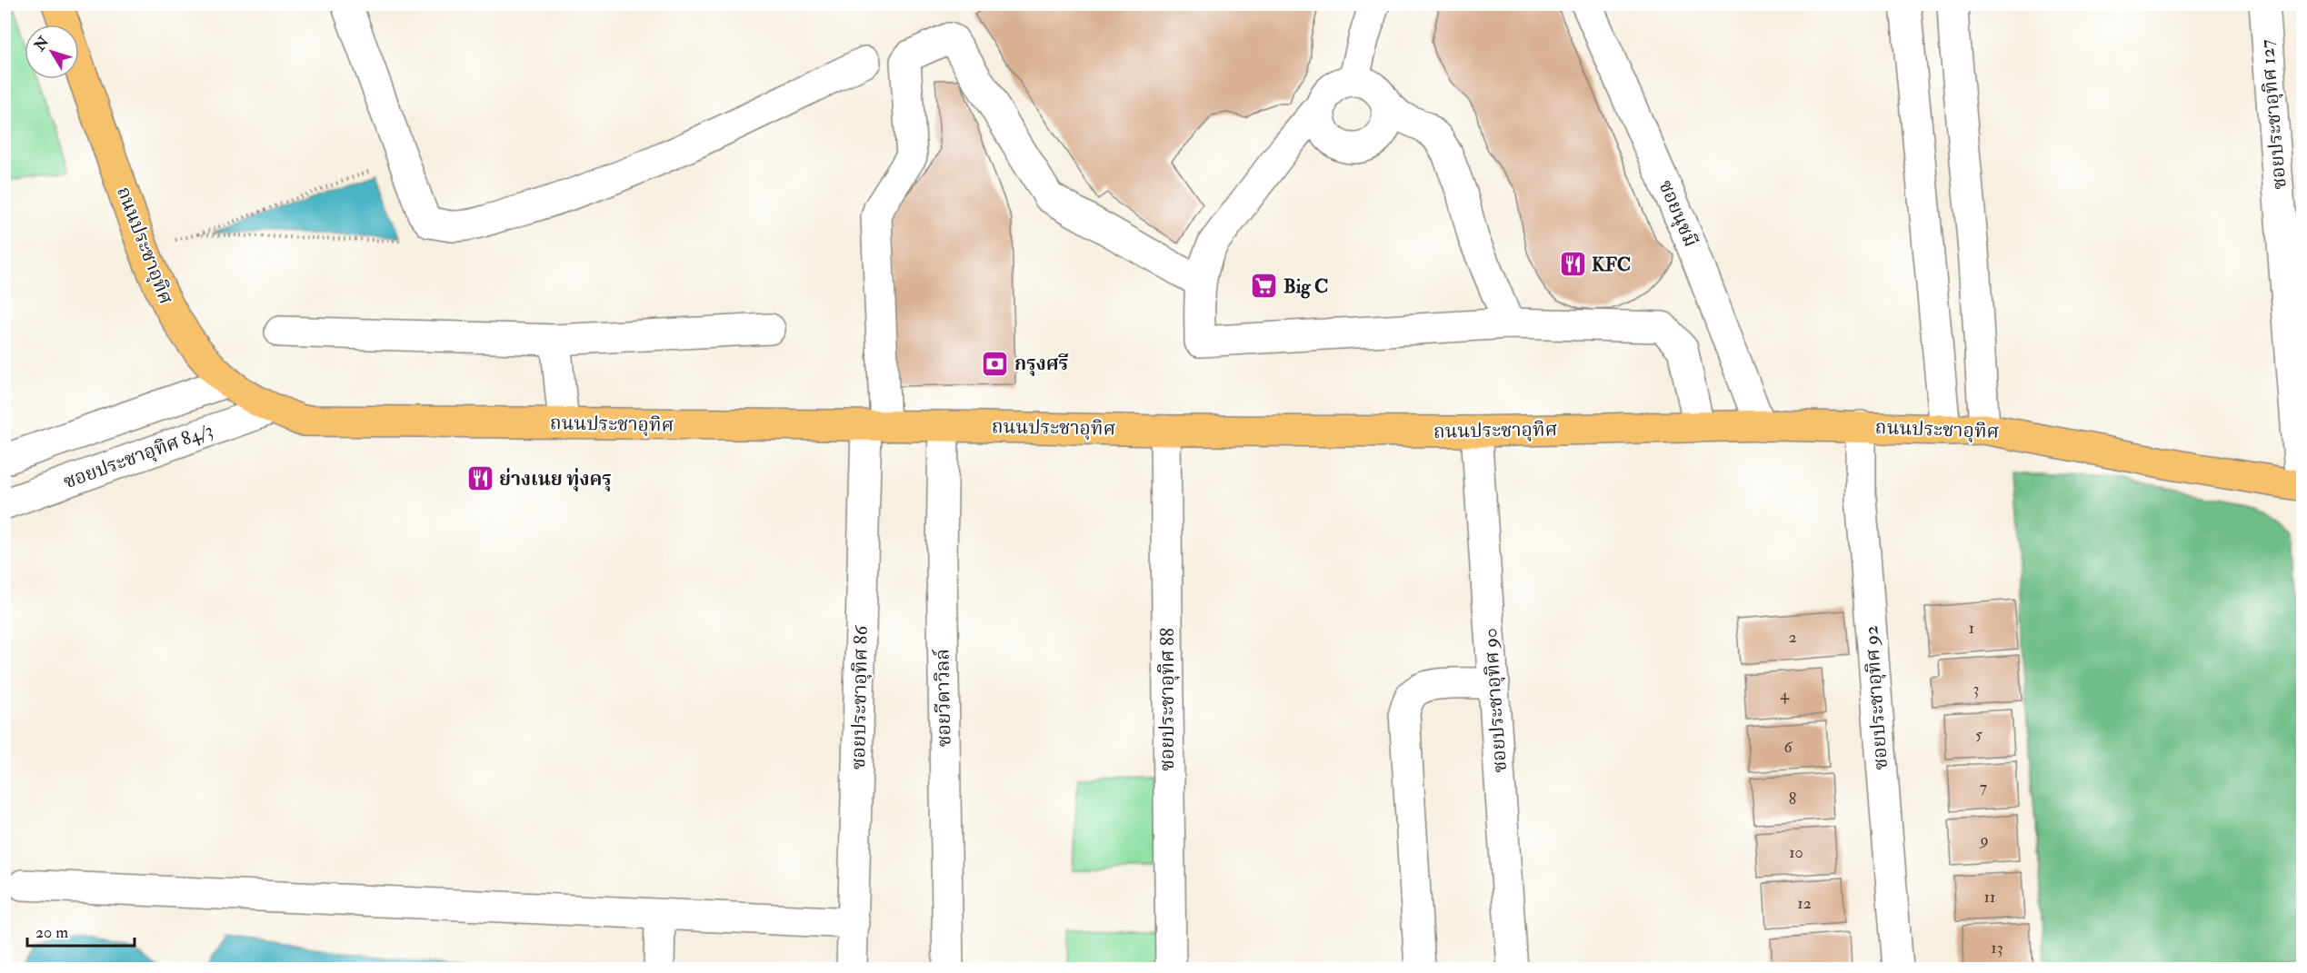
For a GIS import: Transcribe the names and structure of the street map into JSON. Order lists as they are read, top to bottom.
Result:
{
  "streets": {
    "main road": ["ถนนประชาอุทิศ"],
    "street": [
      "ซอยประชาอุทิศ 127",
      "ซอยนุชมี",
      "ซอยประชาอุทิศ 84/3",
      "ซอยประชาอุทิศ 86",
      "ซอยวีดาวิลล์",
      "ซอยประชาอุทิศ 92",
      "ซอยประชาอุทิศ 88",
      "ซอยประชาอุทิศ 90"
    ]
  },
  "crossings": [
    ["ซอยประชาอุทิศ 127", "ถนนประชาอุทิศ"],
    ["ซอยนุชมี", "ถนนประชาอุทิศ"],
    ["ถนนประชาอุทิศ", "ซอยประชาอุทิศ 84/3"],
    ["ถนนประชาอุทิศ", "ซอยประชาอุทิศ 86"],
    ["ถนนประชาอุทิศ", "ซอยวีดาวิลล์"],
    ["ถนนประชาอุทิศ", "ซอยประชาอุทิศ 92"],
    ["ถนนประชาอุทิศ", "ซอยประชาอุทิศ 88"],
    ["ถนนประชาอุทิศ", "ซอยประชาอุทิศ 90"]
  ],
  "places": {
    "restaurant": ["KFC", "ย่างเนย ทุ่งครุ"],
    "supermarket": ["Big C"],
    "bank": ["กรุงศรี"]
  },
  "house_numbers": [
    "1",
    "2",
    "3",
    "4",
    "5",
    "6",
    "7",
    "8",
    "9",
    "10",
    "11",
    "12",
    "13"
  ],
  "scale_bar": "20 m",
  "north": "top left"
}
